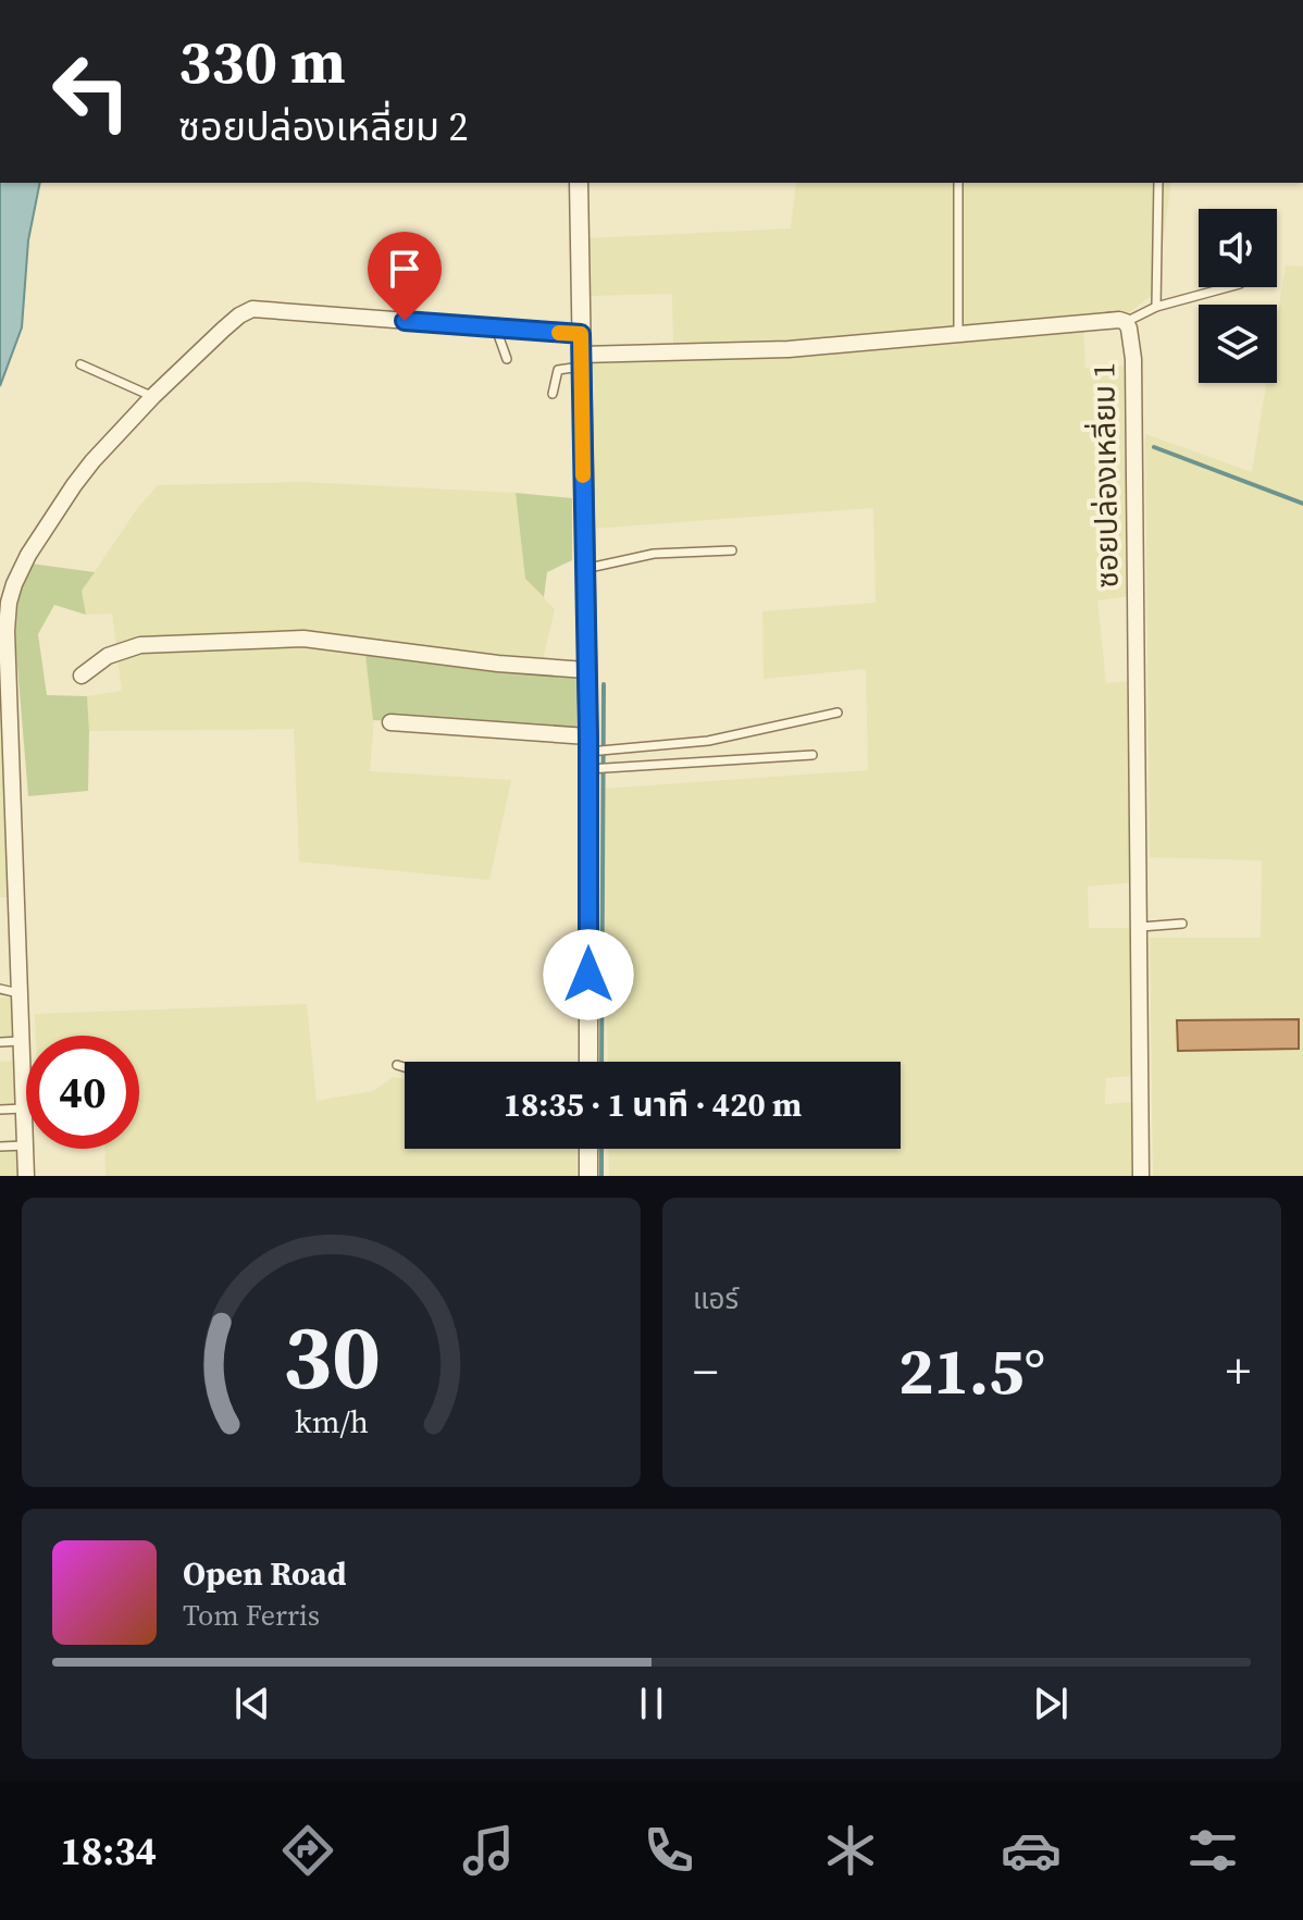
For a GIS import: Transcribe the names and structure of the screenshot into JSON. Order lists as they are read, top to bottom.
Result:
{
  "streets": {
    "street": ["ซอยปล่องเหลี่ยม 1"]
  },
  "page": {
    "turn": ["330 m", "ซอยปล่องเหลี่ยม 2"],
    "limit": "40",
    "trip": "18:35 · 1 นาที · 420 m",
    "tile": "แอร์",
    "heat": ["−", "21.5°", "+"],
    "song": ["Open Road", "Tom Ferris"],
    "tabs": "18:34",
    "gauge": ["30", "km/h"]
  }
}
